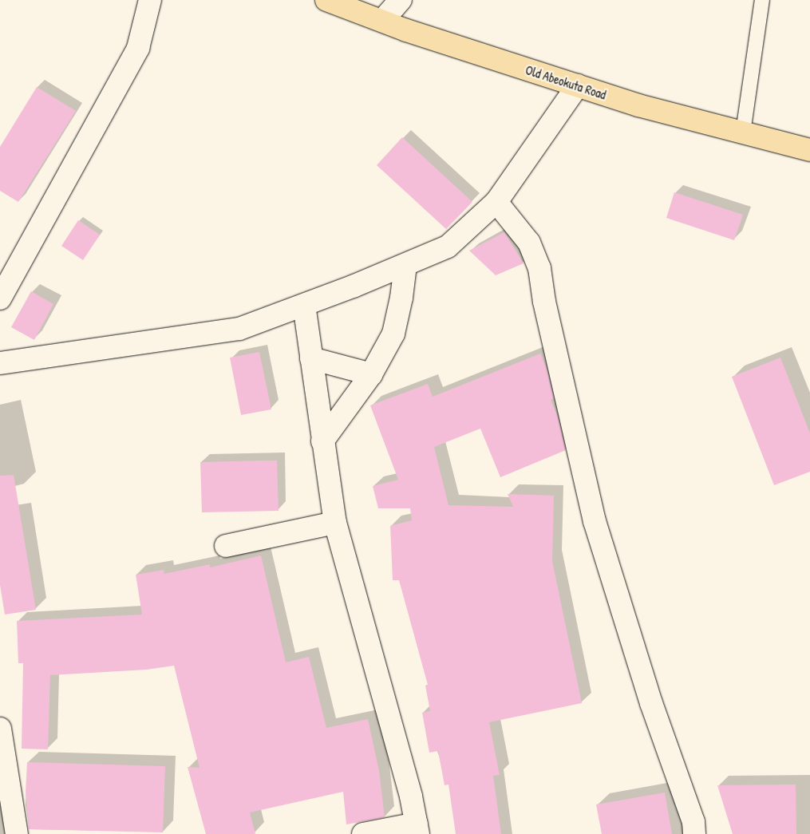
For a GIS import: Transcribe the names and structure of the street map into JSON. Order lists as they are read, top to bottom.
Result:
{
  "streets": {
    "highway": ["Old Abeokuta Road"]
  }
}
